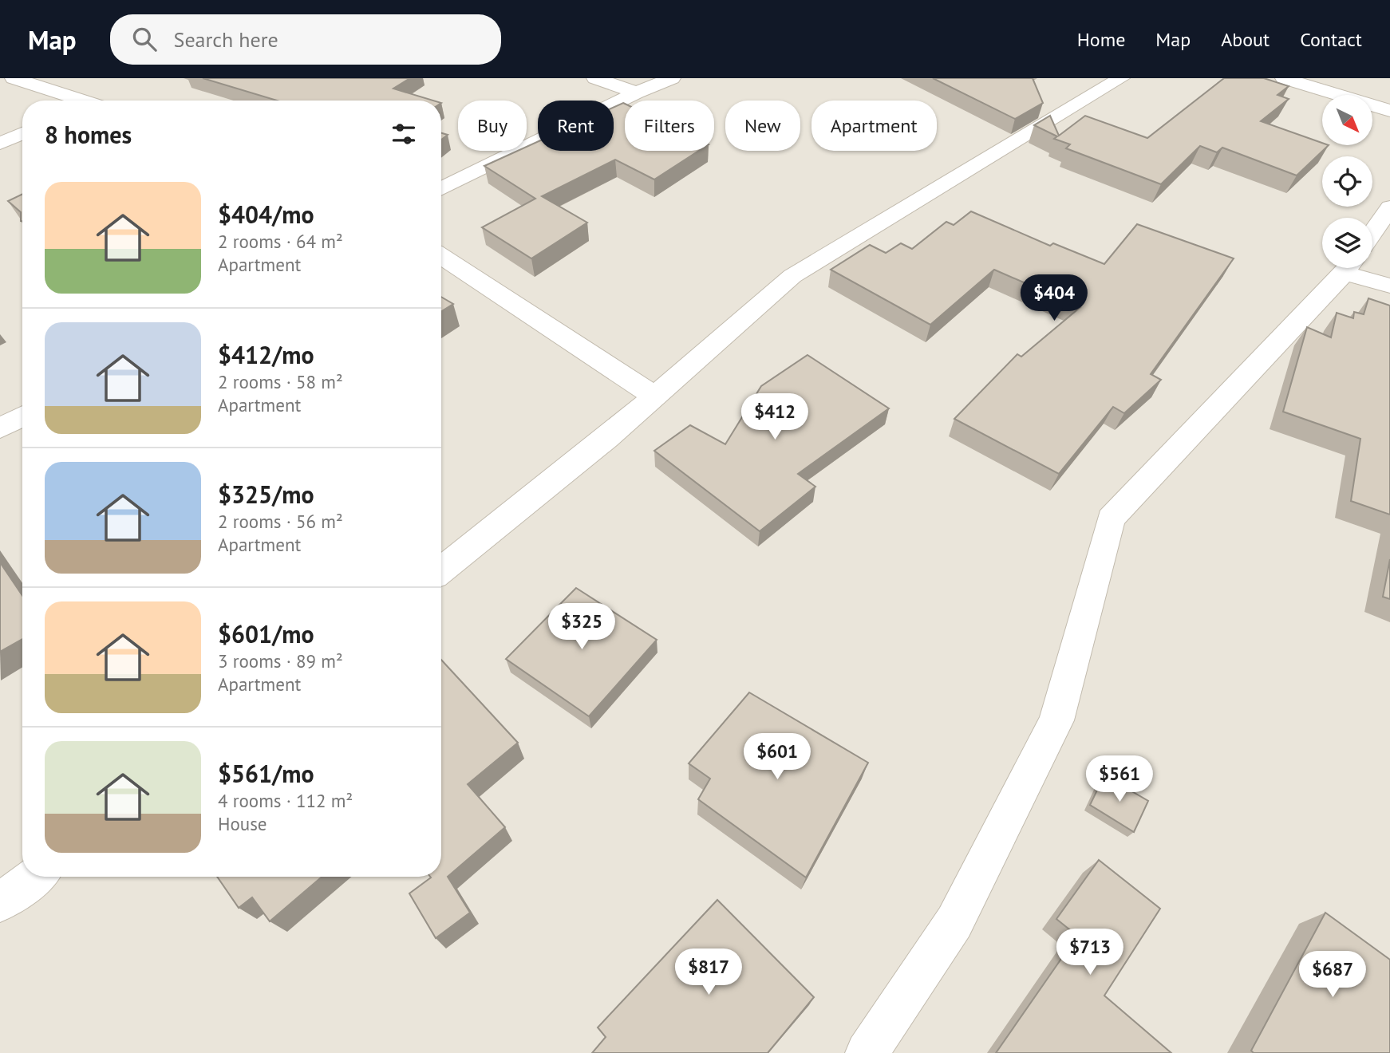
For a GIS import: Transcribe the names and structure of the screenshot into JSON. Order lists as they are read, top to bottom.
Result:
{
  "north": "bottom right",
  "page": {
    "header": "Map",
    "search": "Search here",
    "nav": [
      "Home",
      "Map",
      "About",
      "Contact"
    ],
    "chip": [
      "Buy",
      "Rent",
      "Filters",
      "New",
      "Apartment"
    ],
    "heading": "8 homes",
    "list": [
      {
        "name": "$404/mo",
        "note": "2 rooms · 64 m² · Apartment"
      },
      {
        "name": "$412/mo",
        "note": "2 rooms · 58 m² · Apartment"
      },
      {
        "name": "$325/mo",
        "note": "2 rooms · 56 m² · Apartment"
      },
      {
        "name": "$601/mo",
        "note": "3 rooms · 89 m² · Apartment"
      },
      {
        "name": "$561/mo",
        "note": "4 rooms · 112 m² · House"
      }
    ],
    "price": [
      "$404",
      "$412",
      "$325",
      "$601",
      "$561",
      "$713",
      "$817",
      "$687"
    ]
  }
}
